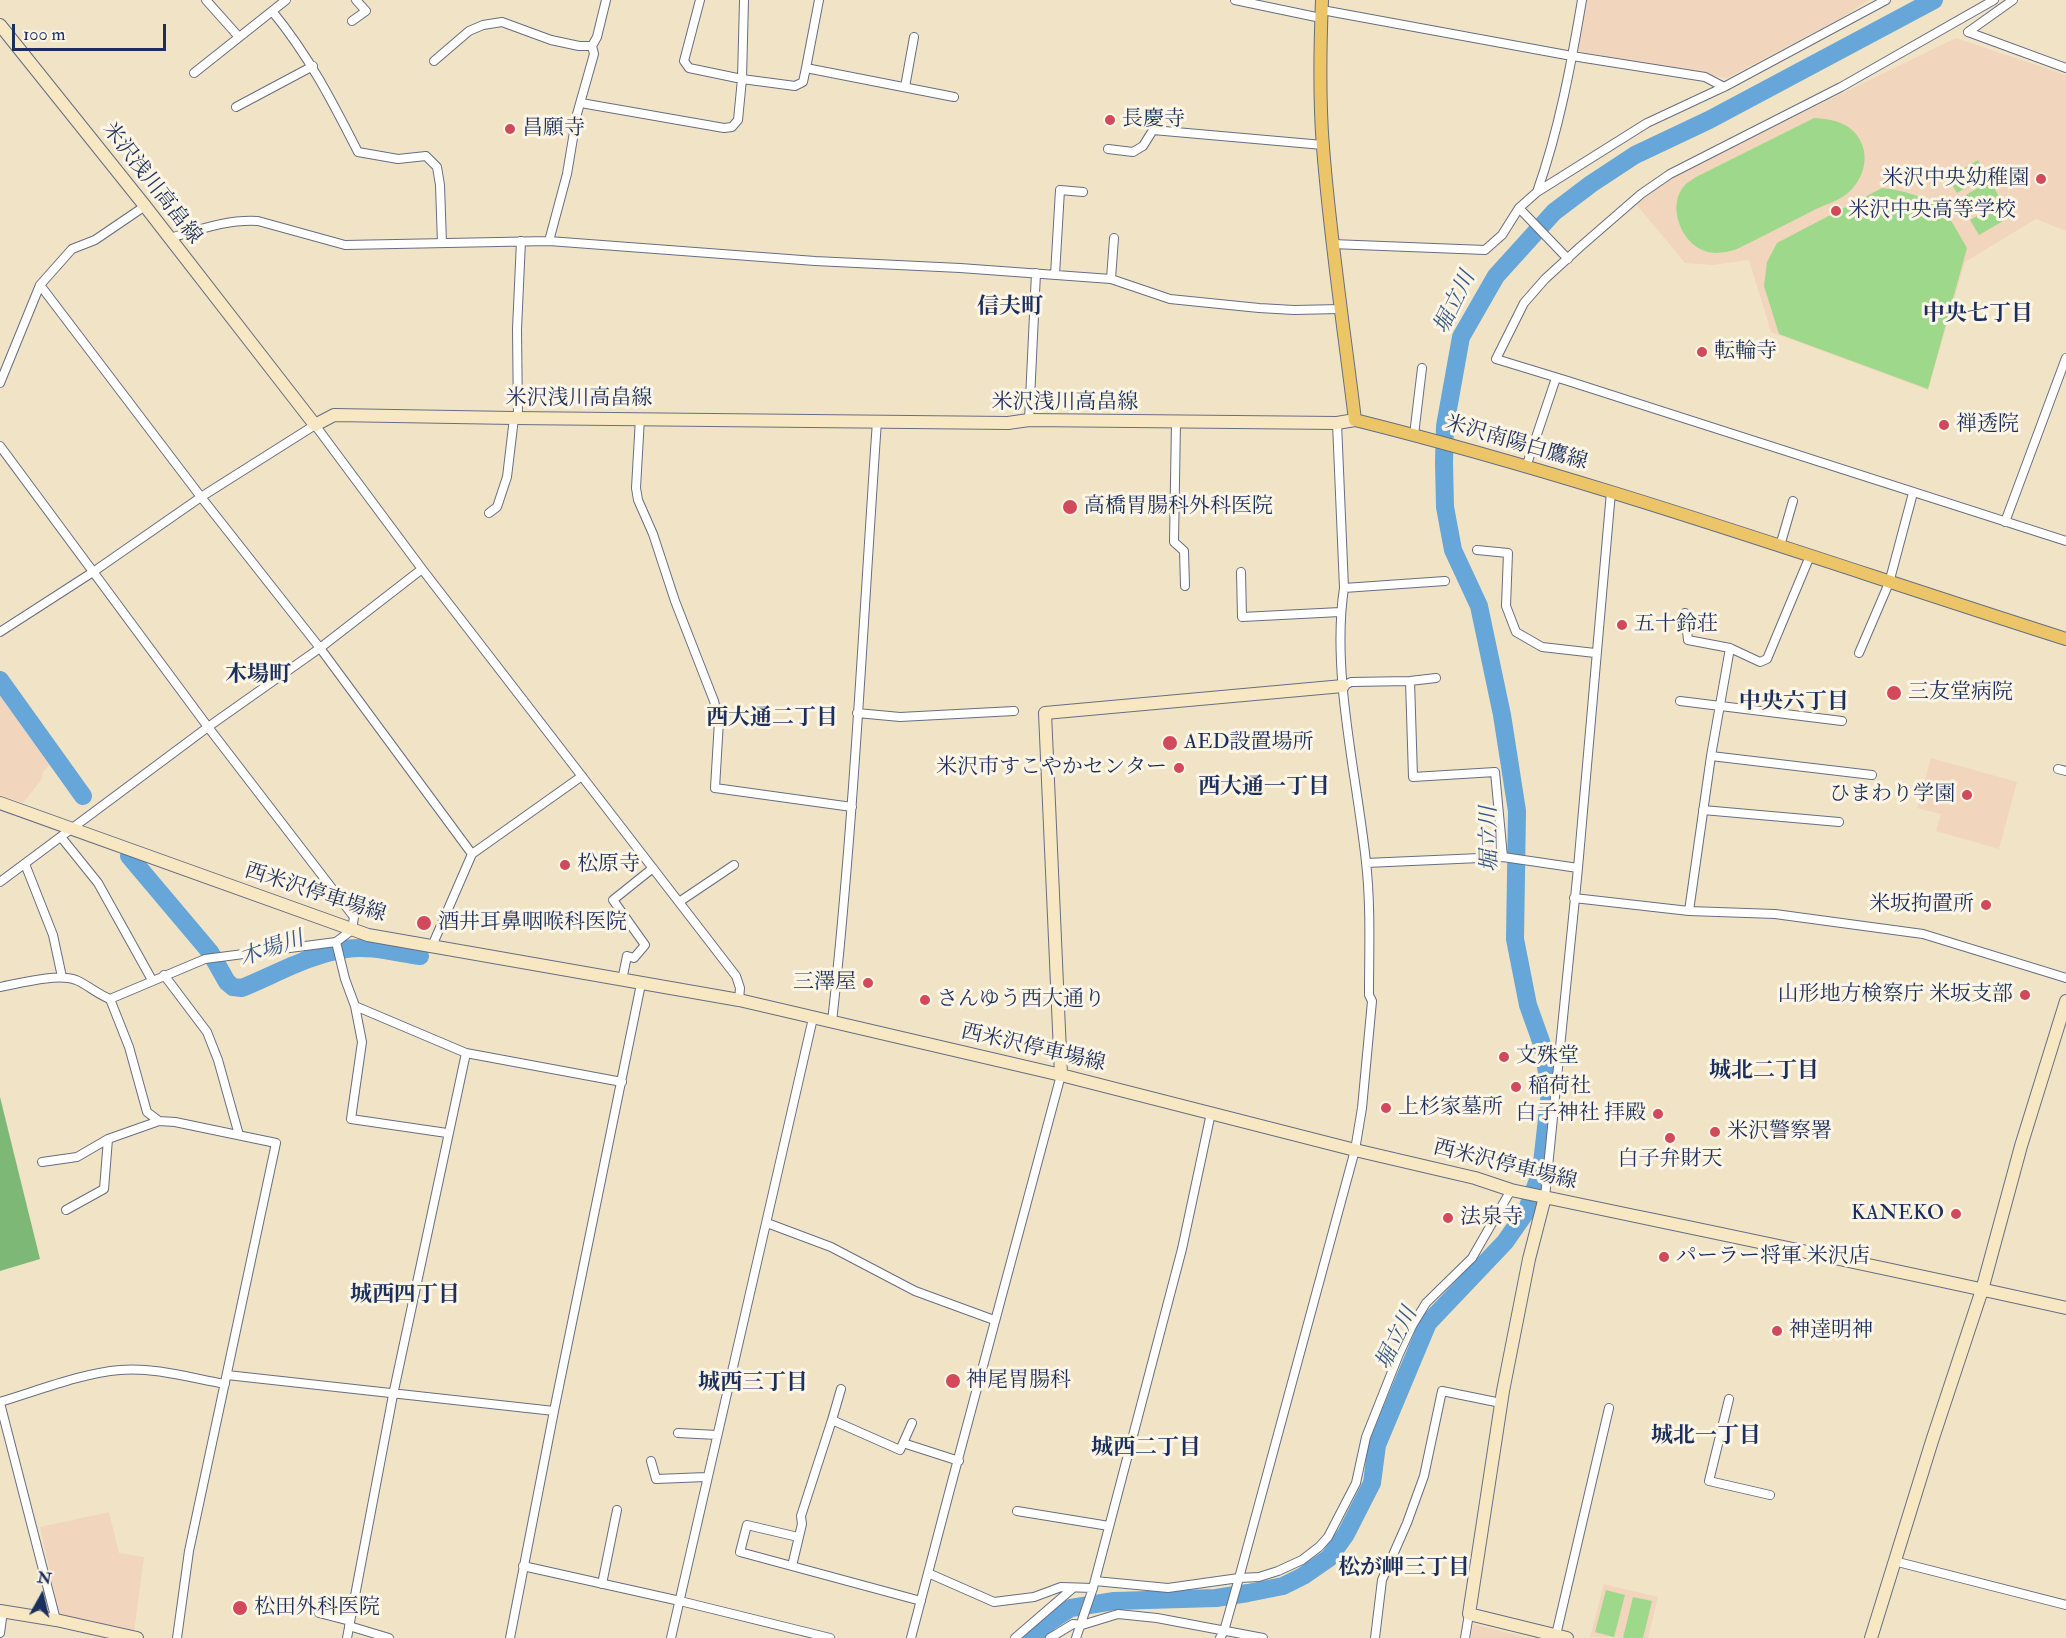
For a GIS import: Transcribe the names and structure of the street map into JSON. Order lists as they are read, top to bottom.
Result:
{
  "streets": {
    "main road": ["米沢浅川高畠線", "米沢南陽白鷹線", "西米沢停車場線"]
  },
  "crossings": [
    ["米沢浅川高畠線", "米沢南陽白鷹線"]
  ],
  "districts": [
    "信夫町",
    "中央七丁目",
    "木場町",
    "中央六丁目",
    "西大通二丁目",
    "西大通一丁目",
    "城北二丁目",
    "城西四丁目",
    "城西三丁目",
    "城北一丁目",
    "城西二丁目",
    "松が岬三丁目"
  ],
  "water": ["堀立川", "木場川"],
  "places": [
    "長慶寺",
    "昌願寺",
    "米沢中央幼稚園",
    "米沢中央高等学校",
    "転輪寺",
    "禅透院",
    "高橋胃腸科外科医院",
    "五十鈴荘",
    "三友堂病院",
    "AED設置場所",
    "米沢市すこやかセンター",
    "ひまわり学園",
    "松原寺",
    "米坂拘置所",
    "酒井耳鼻咽喉科医院",
    "三澤屋",
    "山形地方検察庁 米坂支部",
    "さんゆう西大通り",
    "文殊堂",
    "稲荷社",
    "上杉家墓所",
    "白子神社 拝殿",
    "米沢警察署",
    "白子弁財天",
    "KANEKO",
    "法泉寺",
    "パーラー将軍 米沢店",
    "神達明神",
    "神尾胃腸科",
    "松田外科医院"
  ],
  "scale_bar": "100 m",
  "north": "top"
}
